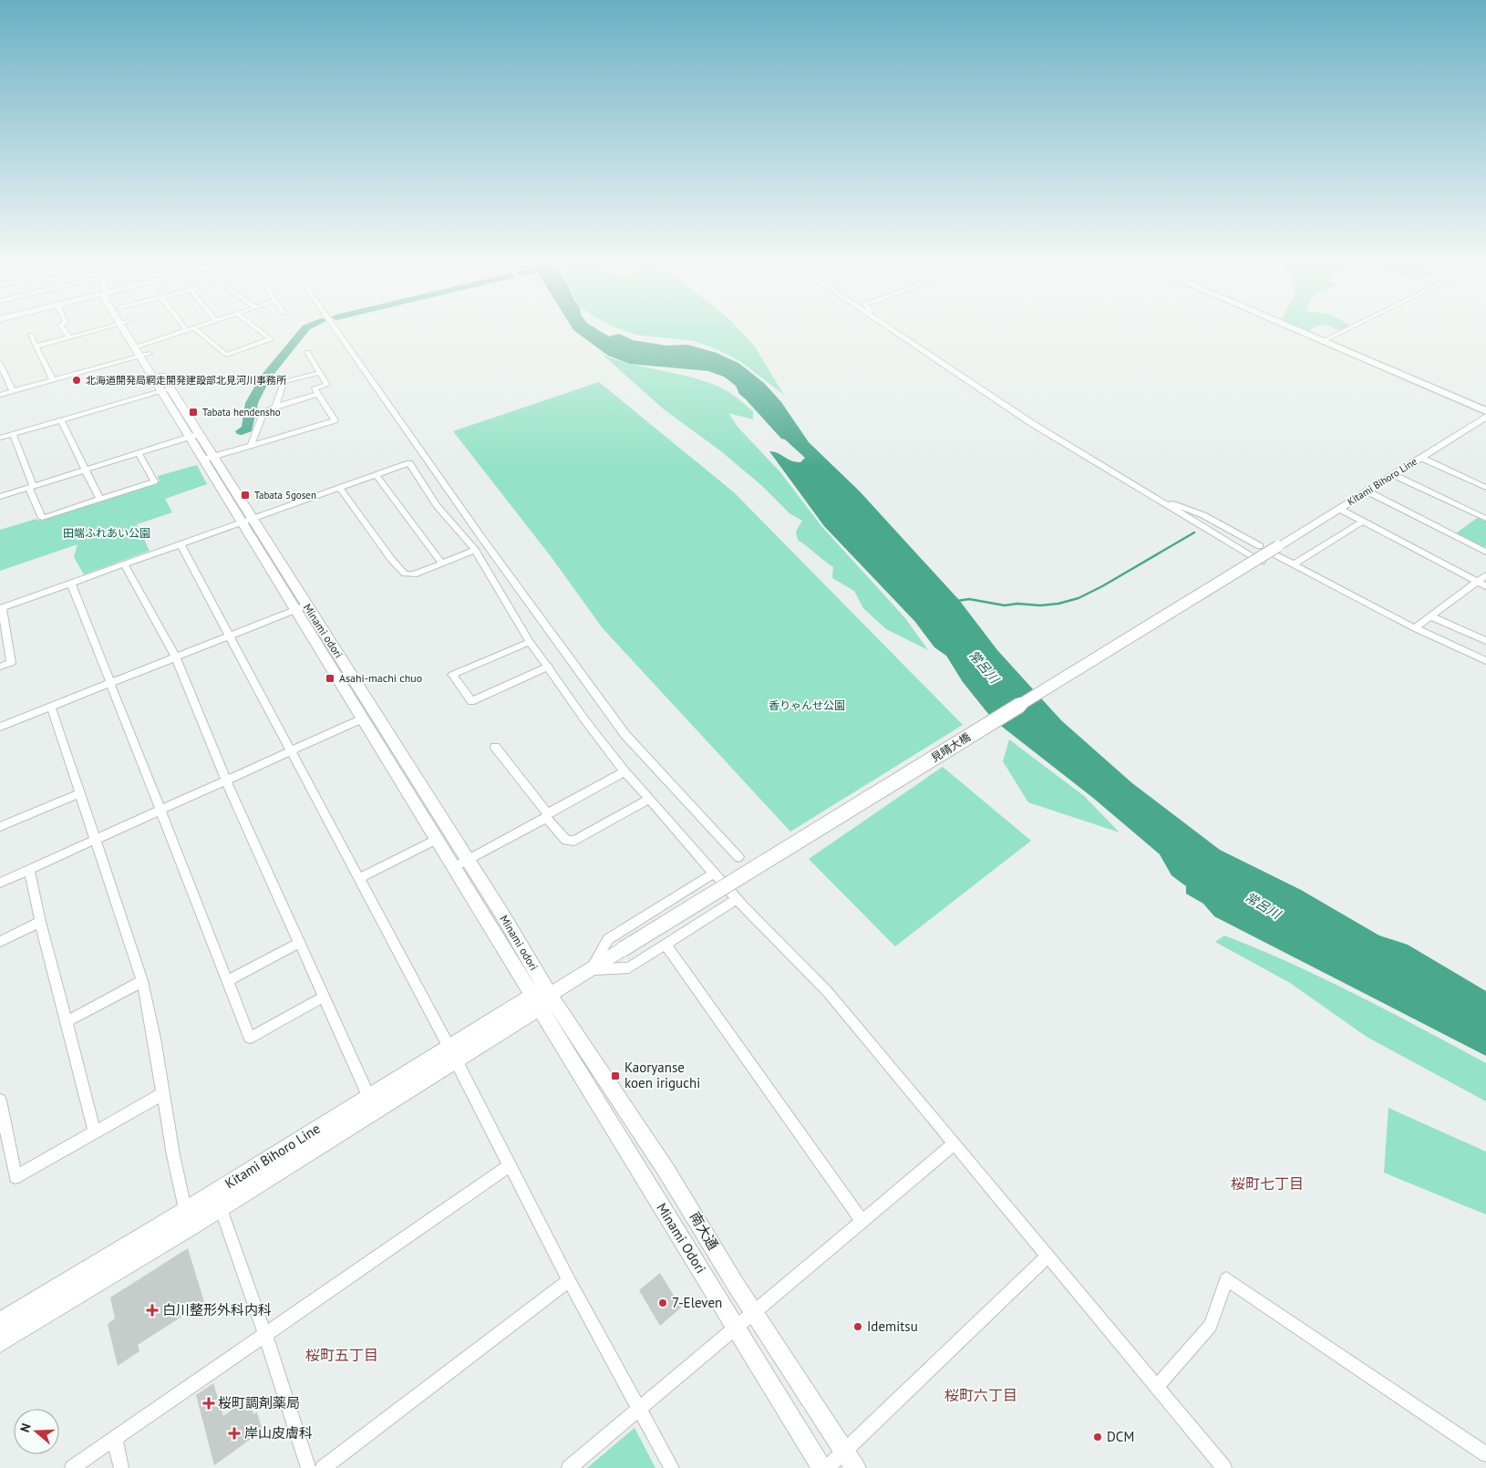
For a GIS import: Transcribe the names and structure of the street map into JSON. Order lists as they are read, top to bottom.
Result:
{
  "streets": {
    "street": [
      "Kitami Bihoro Line",
      "Minami odori",
      "見晴大橋",
      "南大通",
      "Minami Odori"
    ]
  },
  "crossings": [
    ["Kitami Bihoro Line", "Minami odori"],
    ["Kitami Bihoro Line", "見晴大橋"],
    ["Kitami Bihoro Line", "南大通"],
    ["Kitami Bihoro Line", "Minami Odori"],
    ["Minami odori", "南大通"],
    ["Minami odori", "Minami Odori"],
    ["南大通", "Minami Odori"]
  ],
  "districts": ["桜町七丁目", "桜町五丁目", "桜町六丁目"],
  "water": ["常呂川"],
  "parks": ["田端ふれあい公園", "香りゃんせ公園"],
  "places": {
    "other": [
      "北海道開発局網走開発建設部北見河川事務所",
      "7-Eleven",
      "Idemitsu",
      "DCM"
    ],
    "transit": [
      "Tabata hendensho",
      "Tabata 5gosen",
      "Asahi-machi chuo",
      "Kaoryanse koen iriguchi"
    ],
    "health": ["白川整形外科内科", "桜町調剤薬局", "岸山皮膚科"]
  },
  "north": "left"
}
